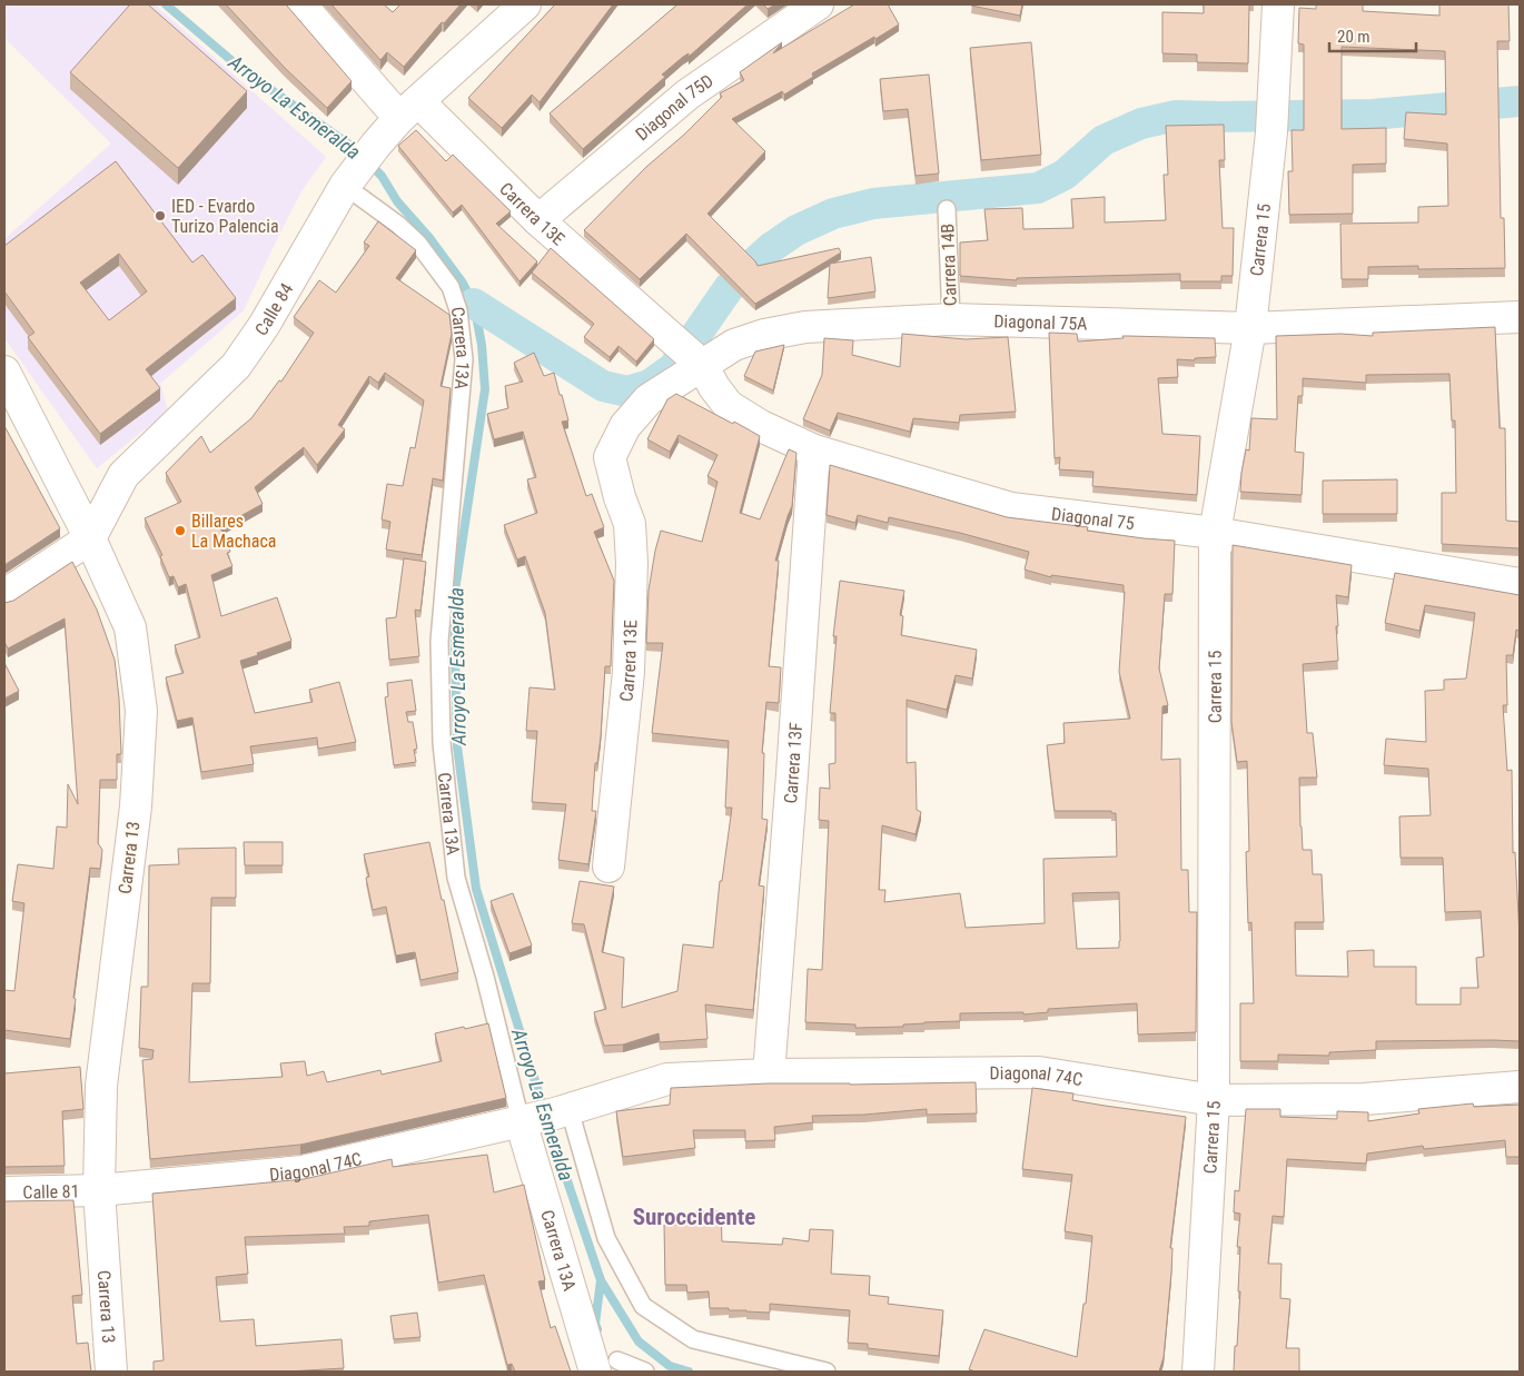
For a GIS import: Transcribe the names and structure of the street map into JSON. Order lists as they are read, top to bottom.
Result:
{
  "streets": {
    "street": [
      "Diagonal 75D",
      "Carrera 13E",
      "Carrera 15",
      "Calle 84",
      "Diagonal 75A",
      "Carrera 13A",
      "Diagonal 75",
      "Carrera 13F",
      "Carrera 13",
      "Diagonal 74C",
      "Calle 81"
    ],
    "lane": ["Carrera 14B"]
  },
  "crossings": [
    ["Diagonal 75D", "Carrera 13E"],
    ["Carrera 13E", "Calle 84"],
    ["Carrera 13E", "Diagonal 75A"],
    ["Carrera 13E", "Diagonal 75"],
    ["Carrera 15", "Diagonal 75A"],
    ["Carrera 15", "Diagonal 75"],
    ["Carrera 15", "Diagonal 74C"],
    ["Carrera 14B", "Diagonal 75A"],
    ["Calle 84", "Carrera 13A"],
    ["Calle 84", "Carrera 13"],
    ["Diagonal 75A", "Diagonal 75"],
    ["Carrera 13A", "Diagonal 74C"],
    ["Diagonal 75", "Carrera 13F"],
    ["Carrera 13F", "Diagonal 74C"],
    ["Carrera 13", "Diagonal 74C"],
    ["Carrera 13", "Calle 81"],
    ["Diagonal 74C", "Calle 81"]
  ],
  "districts": ["Suroccidente"],
  "water": ["Arroyo La Esmeralda"],
  "places": ["IED - Evardo Turizo Palencia", "Billares La Machaca"],
  "scale_bar": "20 m"
}
